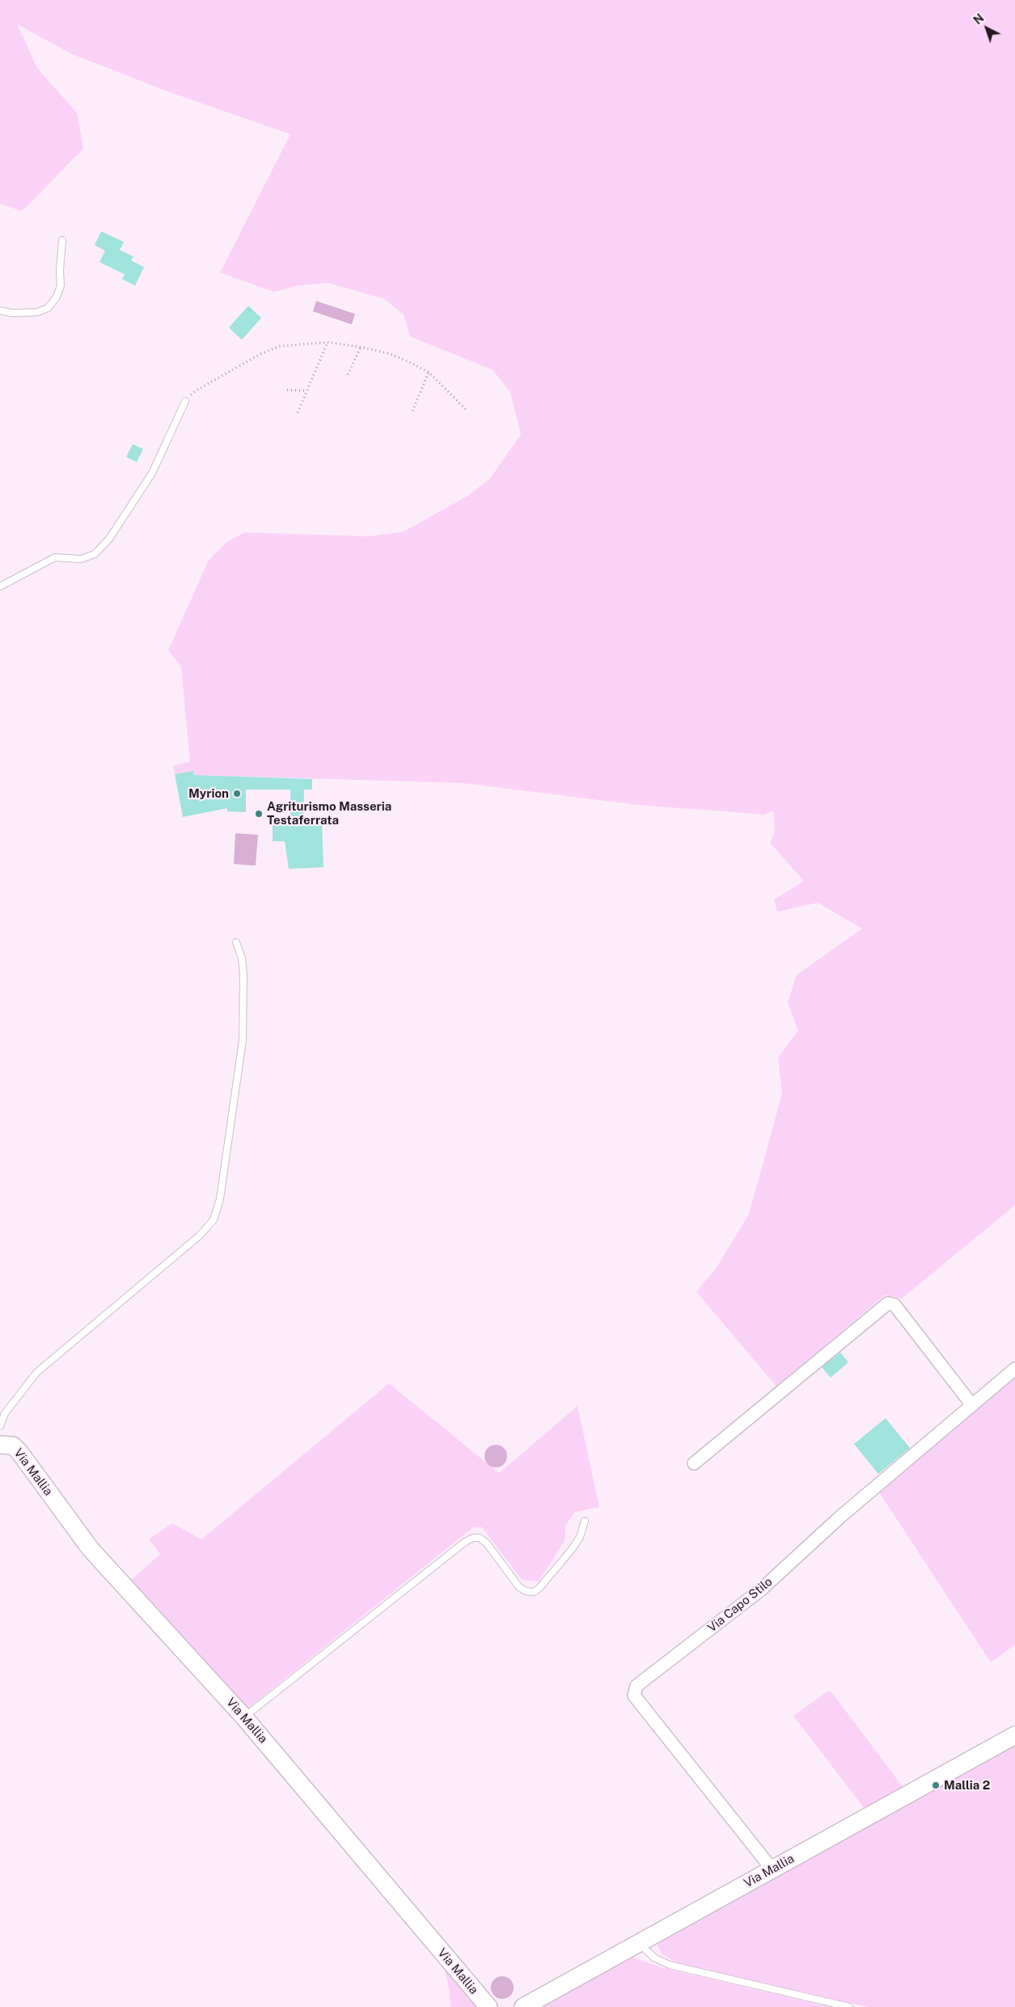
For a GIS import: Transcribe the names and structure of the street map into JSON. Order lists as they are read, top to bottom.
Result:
{
  "streets": {
    "street": ["Via Mallia", "Via Capo Stilo"]
  },
  "crossings": [
    ["Via Mallia", "Via Capo Stilo"]
  ],
  "places": ["Myrion", "Agriturismo Masseria Testaferrata", "Mallia 2"],
  "north": "top left"
}
